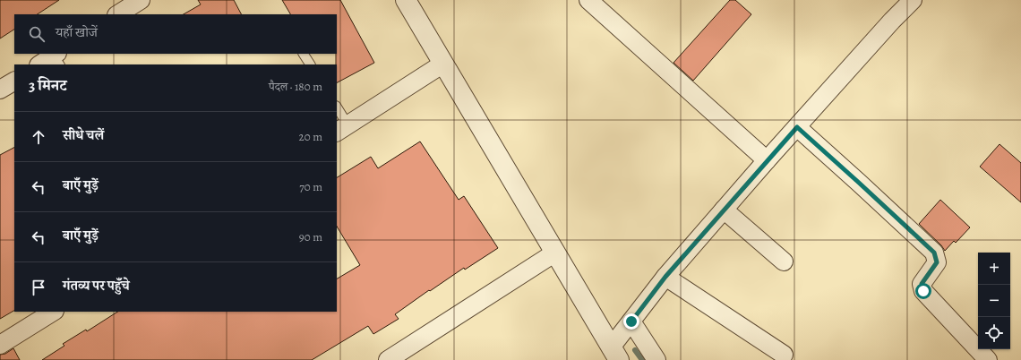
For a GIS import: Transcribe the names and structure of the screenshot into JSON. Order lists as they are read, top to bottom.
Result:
{
  "page": {
    "search": "यहाँ खोजें",
    "heading": ["3 मिनट", "पैदल · 180 m"],
    "list": [
      ["सीधे चलें", "20 m"],
      ["बाएँ मुड़ें", "70 m"],
      ["बाएँ मुड़ें", "90 m"],
      "गंतव्य पर पहुँचे"
    ],
    "map_buttons": ["+", "−"]
  }
}
